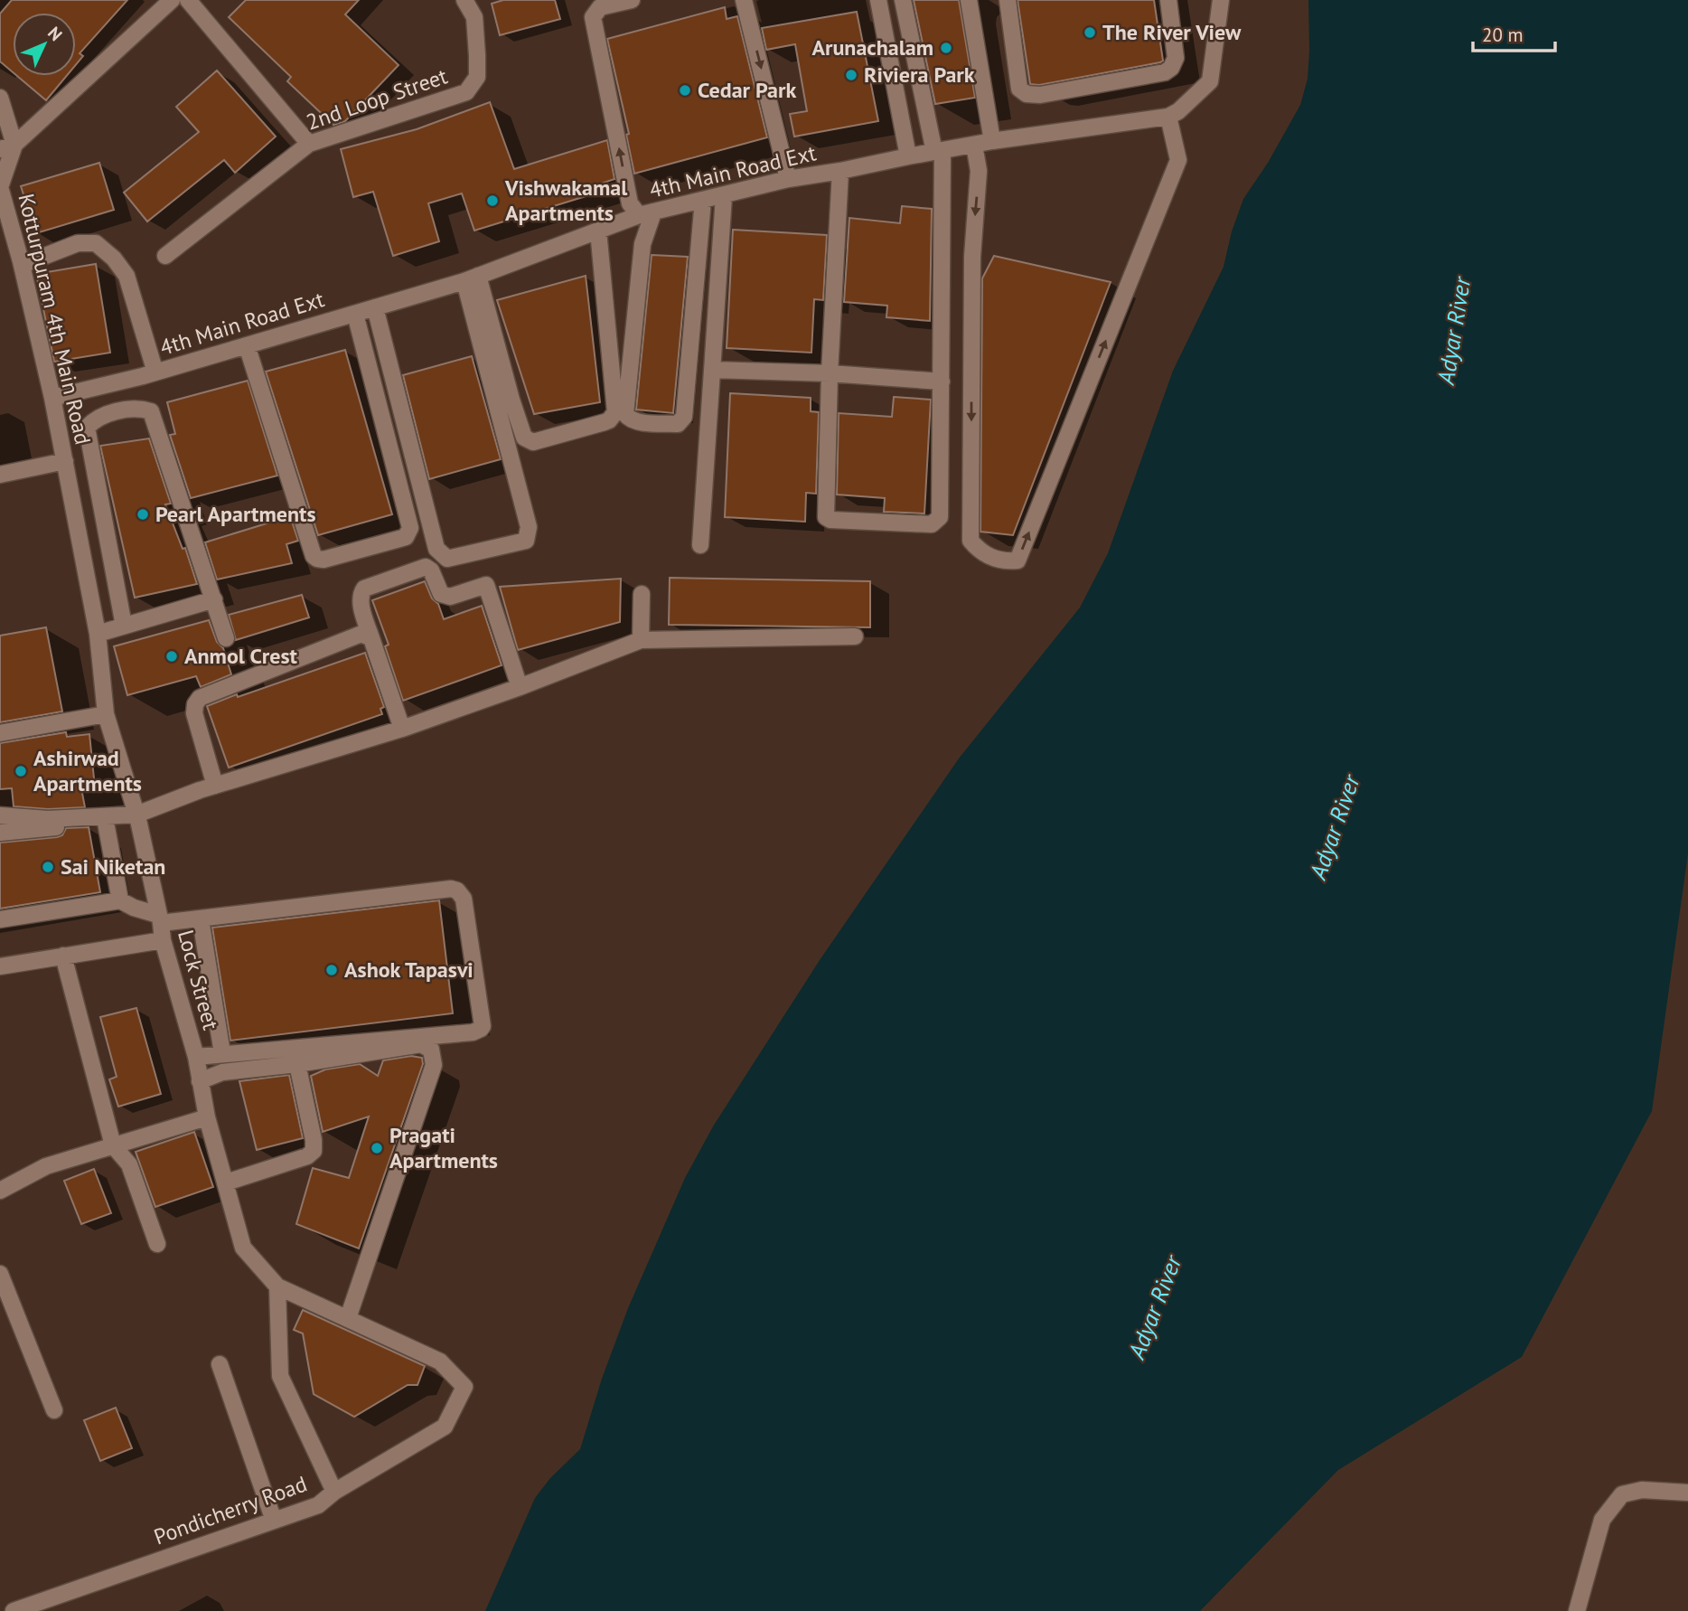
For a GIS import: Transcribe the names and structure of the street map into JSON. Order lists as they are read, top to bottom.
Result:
{
  "streets": {
    "street": [
      "2nd Loop Street",
      "4th Main Road Ext",
      "Kotturpuram 4th Main Road",
      "Lock Street",
      "Pondicherry Road"
    ]
  },
  "crossings": [
    ["4th Main Road Ext", "Kotturpuram 4th Main Road"],
    ["Kotturpuram 4th Main Road", "Lock Street"],
    ["Lock Street", "Pondicherry Road"]
  ],
  "water": ["Adyar River"],
  "places": [
    "The River View",
    "Arunachalam",
    "Riviera Park",
    "Cedar Park",
    "Vishwakamal Apartments",
    "Pearl Apartments",
    "Anmol Crest",
    "Ashirwad Apartments",
    "Sai Niketan",
    "Ashok Tapasvi",
    "Pragati Apartments"
  ],
  "scale_bar": "20 m",
  "north": "top right"
}
